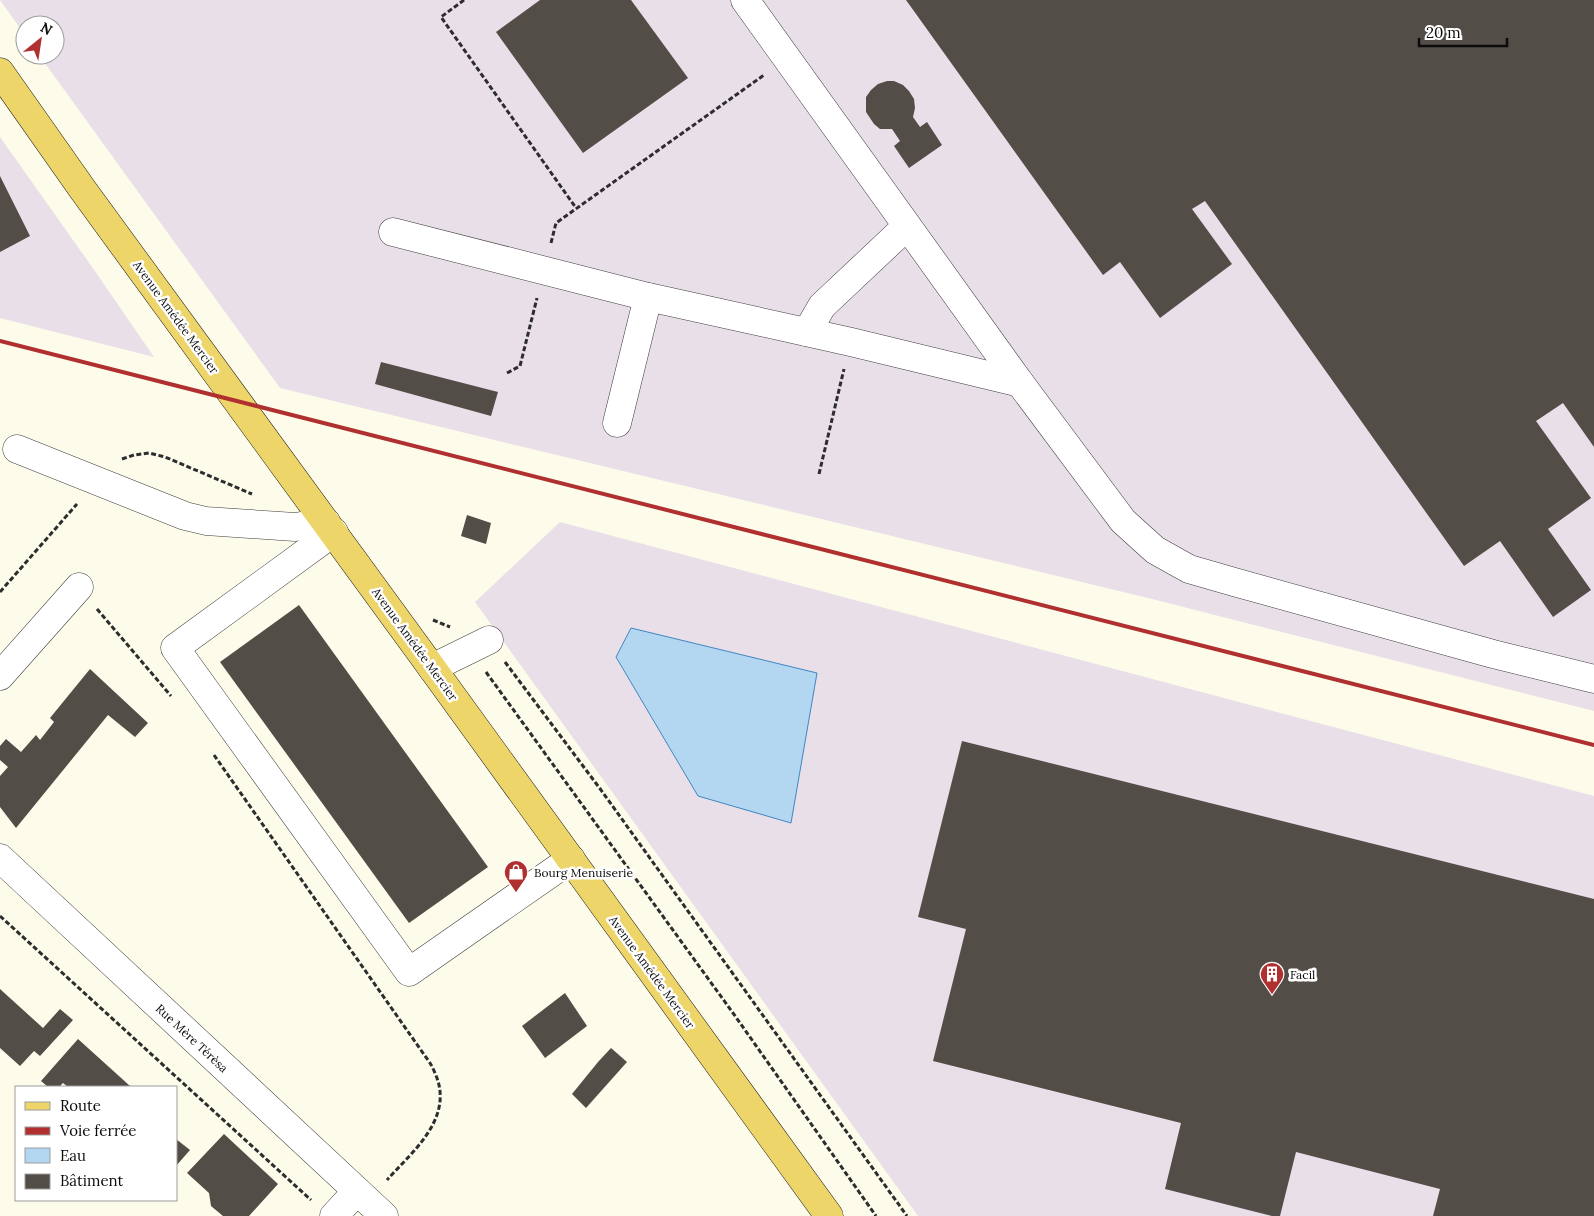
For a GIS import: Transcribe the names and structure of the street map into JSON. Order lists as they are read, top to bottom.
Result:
{
  "streets": {
    "main road": ["Avenue Amédée Mercier"],
    "street": ["Rue Mère Térèsa"]
  },
  "places": {
    "shop": ["Bourg Menuiserie"],
    "building": ["Facil"]
  },
  "legend": [
    "Route",
    "Voie ferrée",
    "Eau",
    "Bâtiment"
  ],
  "scale_bar": "20 m",
  "north": "top right"
}
